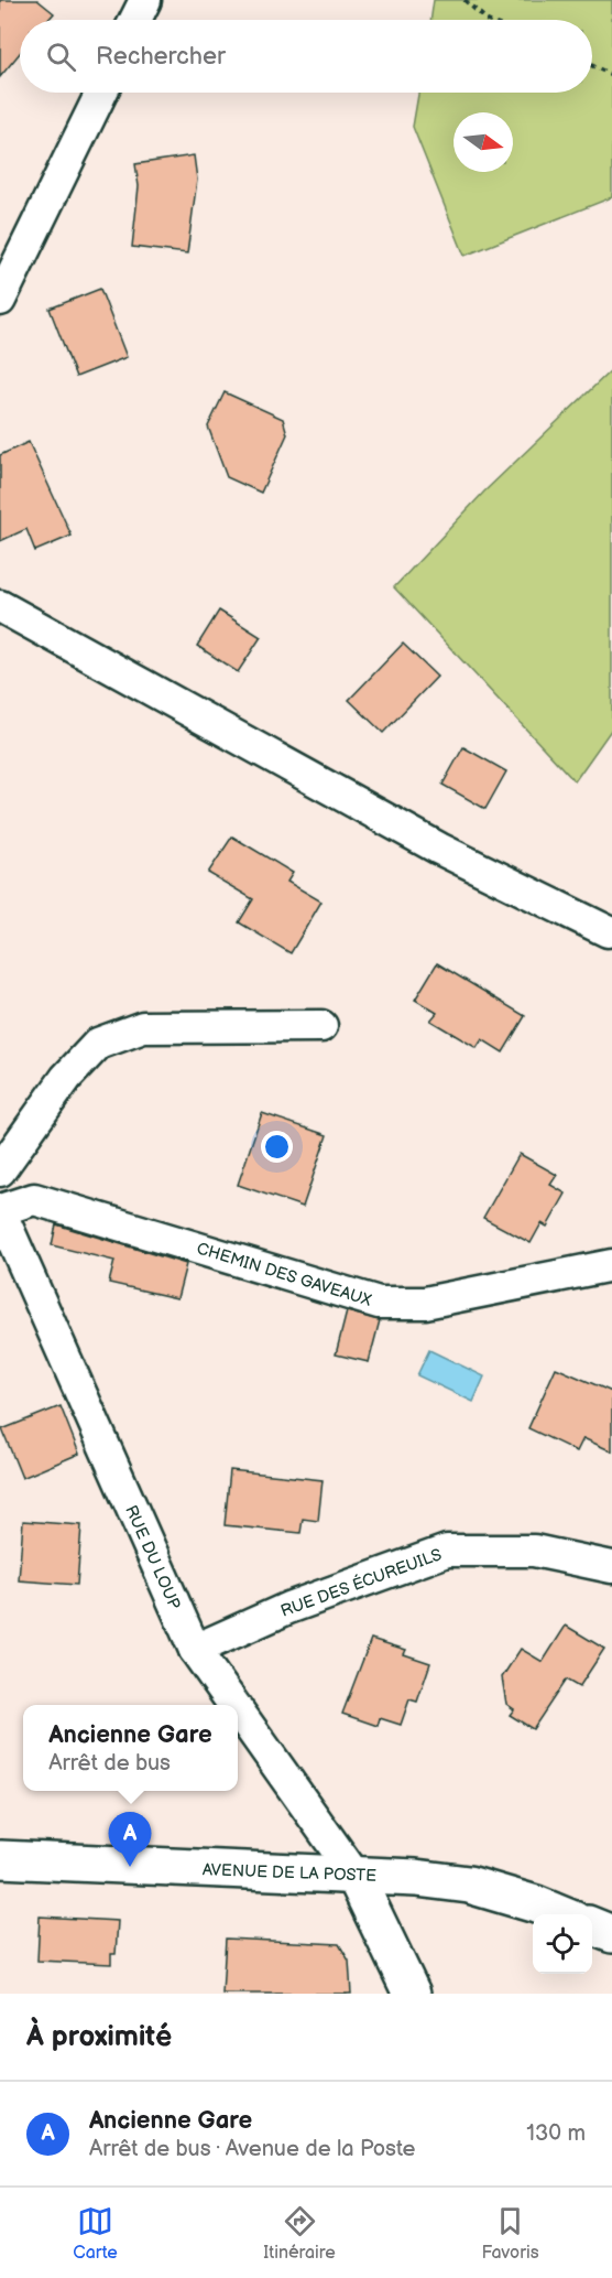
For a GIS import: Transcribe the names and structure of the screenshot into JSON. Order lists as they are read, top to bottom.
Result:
{
  "streets": {
    "main road": ["AVENUE DE LA POSTE"],
    "street": ["CHEMIN DES GAVEAUX", "RUE DU LOUP", "RUE DES ÉCUREUILS"]
  },
  "crossings": [
    ["CHEMIN DES GAVEAUX", "RUE DU LOUP"],
    ["RUE DU LOUP", "RUE DES ÉCUREUILS"],
    ["RUE DU LOUP", "AVENUE DE LA POSTE"]
  ],
  "north": "right",
  "page": {
    "search": "Rechercher",
    "popup": ["Ancienne Gare", "Arrêt de bus"],
    "pins": "A",
    "heading": "À proximité",
    "list": [
      {
        "mark": "A",
        "name": "Ancienne Gare",
        "note": "Arrêt de bus · Avenue de la Poste",
        "value": "130 m"
      }
    ],
    "nav": ["Carte", "Itinéraire", "Favoris"]
  }
}
